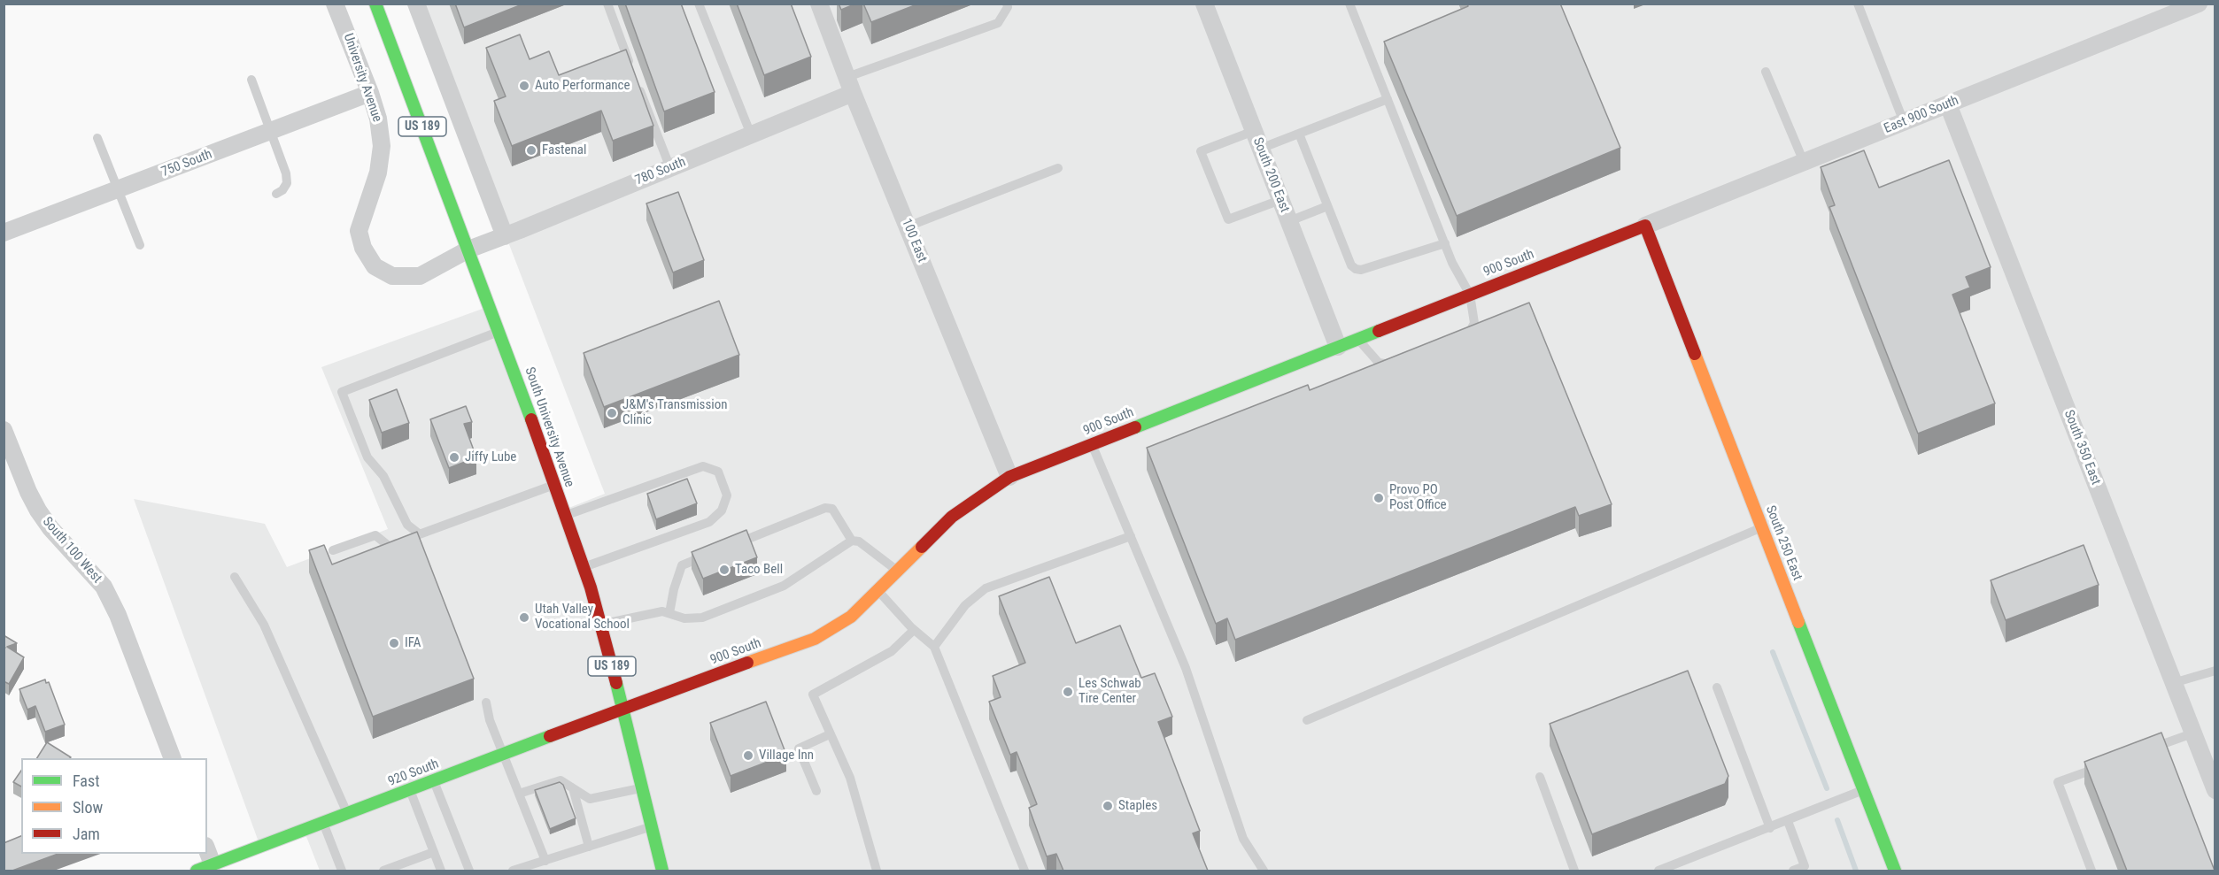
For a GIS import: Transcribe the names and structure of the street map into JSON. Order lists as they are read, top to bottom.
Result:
{
  "streets": {
    "main road": [
      "US 189",
      "900 South",
      "South University Avenue",
      "South 250 East",
      "920 South"
    ],
    "street": [
      "University Avenue",
      "East 900 South",
      "750 South",
      "780 South",
      "South 200 East",
      "100 East",
      "South 350 East",
      "South 100 West"
    ]
  },
  "crossings": [
    ["University Avenue", "750 South"],
    ["University Avenue", "780 South"],
    ["University Avenue", "South University Avenue"],
    ["East 900 South", "900 South"],
    ["East 900 South", "South 350 East"],
    ["East 900 South", "South 250 East"],
    ["780 South", "100 East"],
    ["780 South", "South University Avenue"],
    ["South 200 East", "900 South"],
    ["100 East", "900 South"],
    ["900 South", "South University Avenue"],
    ["900 South", "South 250 East"],
    ["900 South", "920 South"],
    ["South University Avenue", "920 South"]
  ],
  "places": [
    "Auto Performance",
    "Fastenal",
    "J&M's Transmission Clinic",
    "Jiffy Lube",
    "Provo PO Post Office",
    "Taco Bell",
    "Utah Valley Vocational School",
    "IFA",
    "Les Schwab Tire Center",
    "Village Inn",
    "Staples"
  ],
  "legend": ["Fast", "Slow", "Jam"]
}
